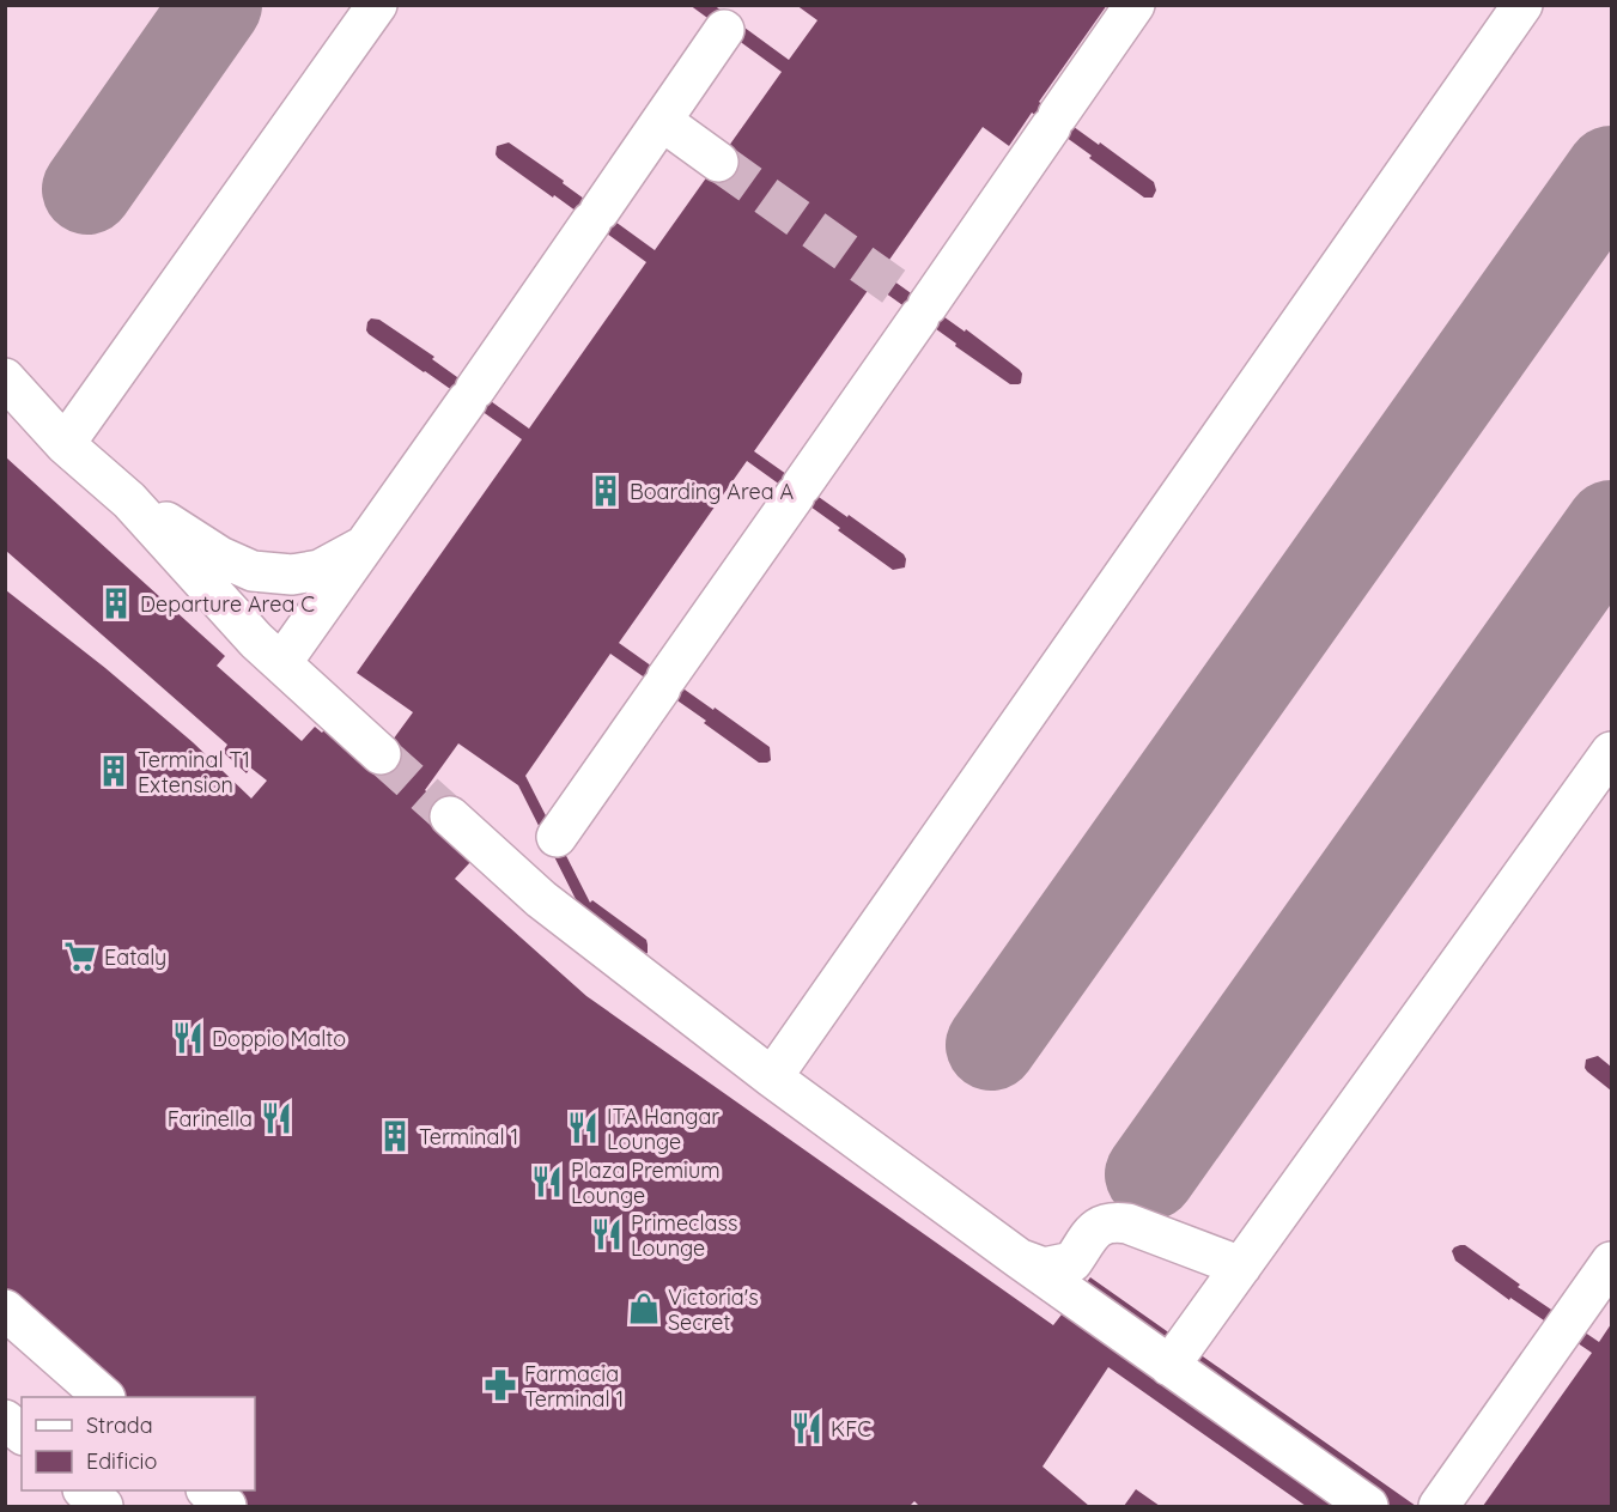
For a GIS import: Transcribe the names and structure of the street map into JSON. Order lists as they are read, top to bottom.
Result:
{
  "places": {
    "building": [
      "Boarding Area A",
      "Departure Area C",
      "Terminal T1 Extension",
      "Terminal 1"
    ],
    "supermarket": ["Eataly"],
    "restaurant": [
      "Doppio Malto",
      "Farinella",
      "ITA Hangar Lounge",
      "Plaza Premium Lounge",
      "Primeclass Lounge",
      "KFC"
    ],
    "shop": ["Victoria's Secret"],
    "pharmacy": ["Farmacia Terminal 1"]
  },
  "legend": ["Strada", "Edificio"]
}
